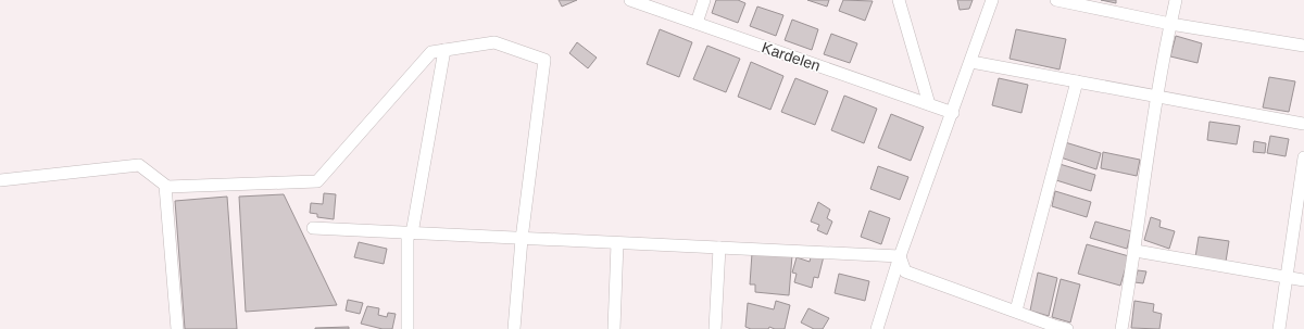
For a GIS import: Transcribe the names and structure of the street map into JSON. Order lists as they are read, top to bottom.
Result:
{
  "streets": {
    "street": ["Kardelen"]
  }
}
